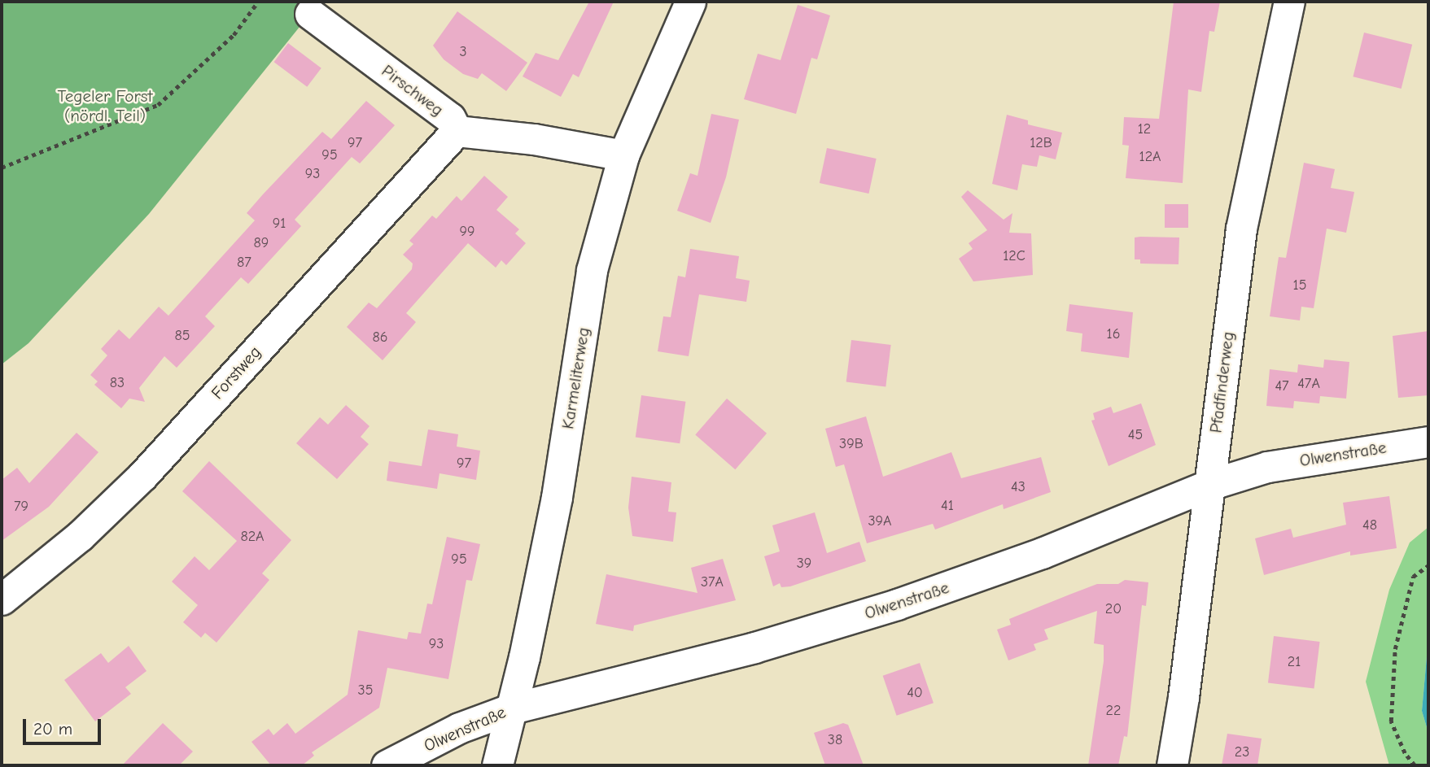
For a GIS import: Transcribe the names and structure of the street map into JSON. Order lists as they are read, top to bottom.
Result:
{
  "streets": {
    "street": [
      "Pirschweg",
      "Forstweg",
      "Karmeliterweg",
      "Pfadfinderweg",
      "Olwenstraße"
    ]
  },
  "crossings": [
    ["Pirschweg", "Forstweg"],
    ["Pirschweg", "Karmeliterweg"],
    ["Karmeliterweg", "Olwenstraße"],
    ["Pfadfinderweg", "Olwenstraße"]
  ],
  "parks": ["Tegeler Forst (nördl. Teil)"],
  "house_numbers": [
    "3",
    "12",
    "97",
    "12B",
    "95",
    "12A",
    "93",
    "91",
    "99",
    "89",
    "12C",
    "87",
    "15",
    "16",
    "85",
    "86",
    "83",
    "47A",
    "47",
    "45",
    "39B",
    "97",
    "43",
    "41",
    "79",
    "39A",
    "48",
    "82A",
    "95",
    "39",
    "37A",
    "20",
    "93",
    "21",
    "35",
    "40",
    "22",
    "38",
    "23"
  ],
  "scale_bar": "20 m"
}
